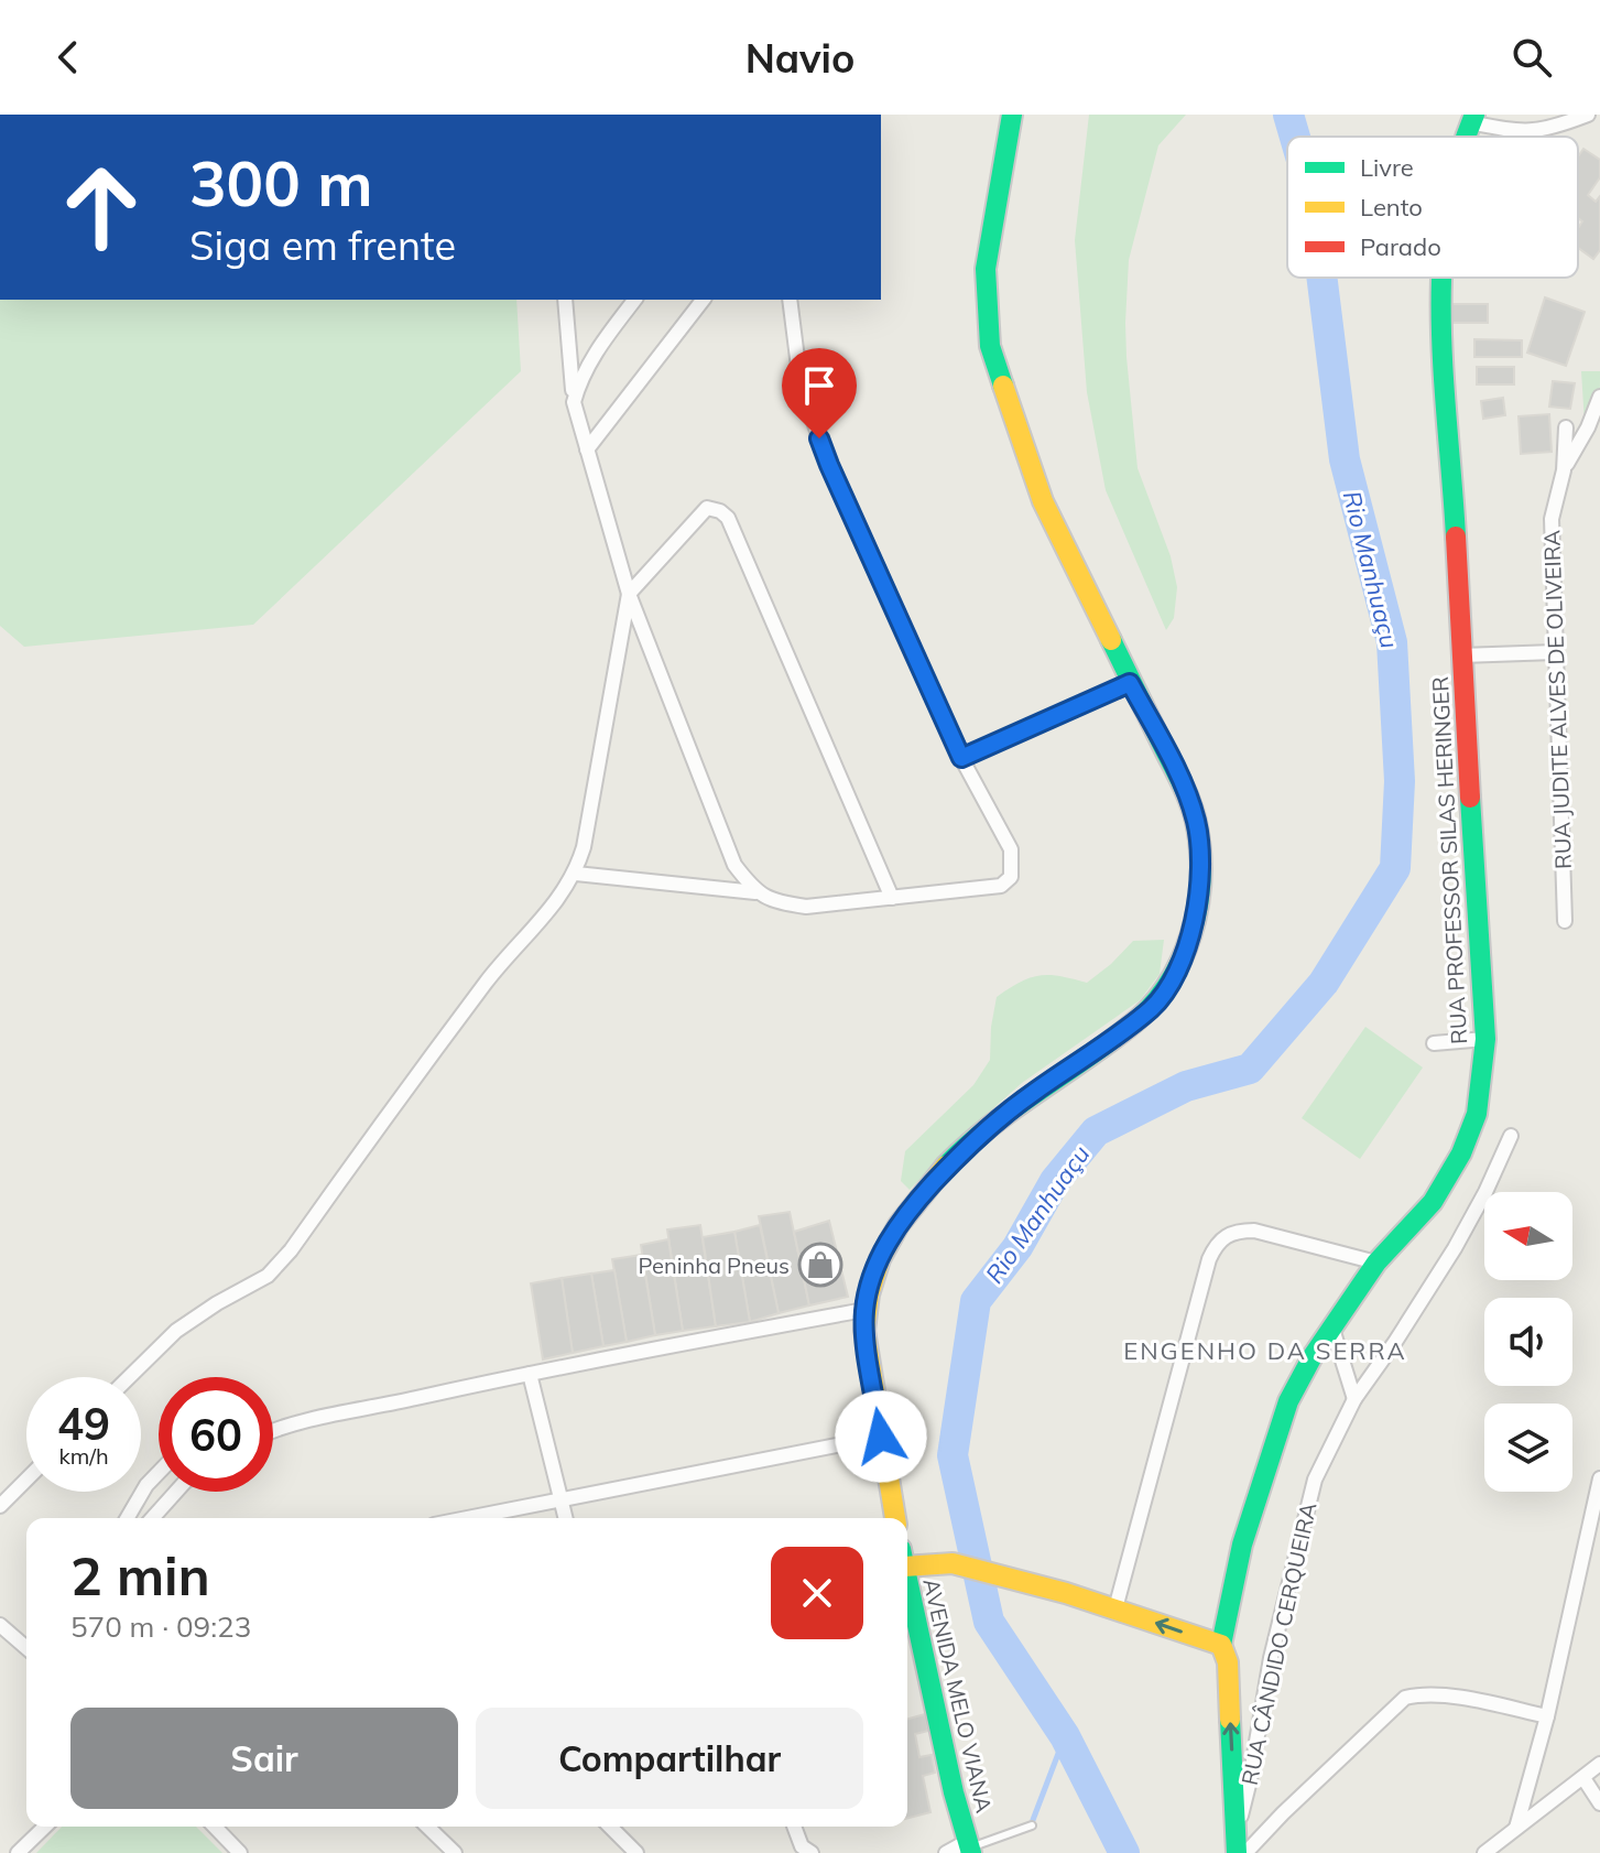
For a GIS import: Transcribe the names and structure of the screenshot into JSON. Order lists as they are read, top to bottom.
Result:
{
  "streets": {
    "main road": ["RUA PROFESSOR SILAS HERINGER", "AVENIDA MELO VIANA"],
    "street": ["RUA JUDITE ALVES DE OLIVEIRA", "RUA CÂNDIDO CERQUEIRA"]
  },
  "districts": ["ENGENHO DA SERRA"],
  "water": ["Rio Manhuaçu"],
  "places": {
    "shop": ["Peninha Pneus"]
  },
  "legend": ["Livre", "Lento", "Parado"],
  "north": "left",
  "page": {
    "header": "Navio",
    "turn": ["300 m", "Siga em frente"],
    "speed": "49 km/h",
    "limit": "60",
    "heading": ["2 min", "570 m · 09:23"],
    "buttons": ["Sair", "Compartilhar"]
  }
}
